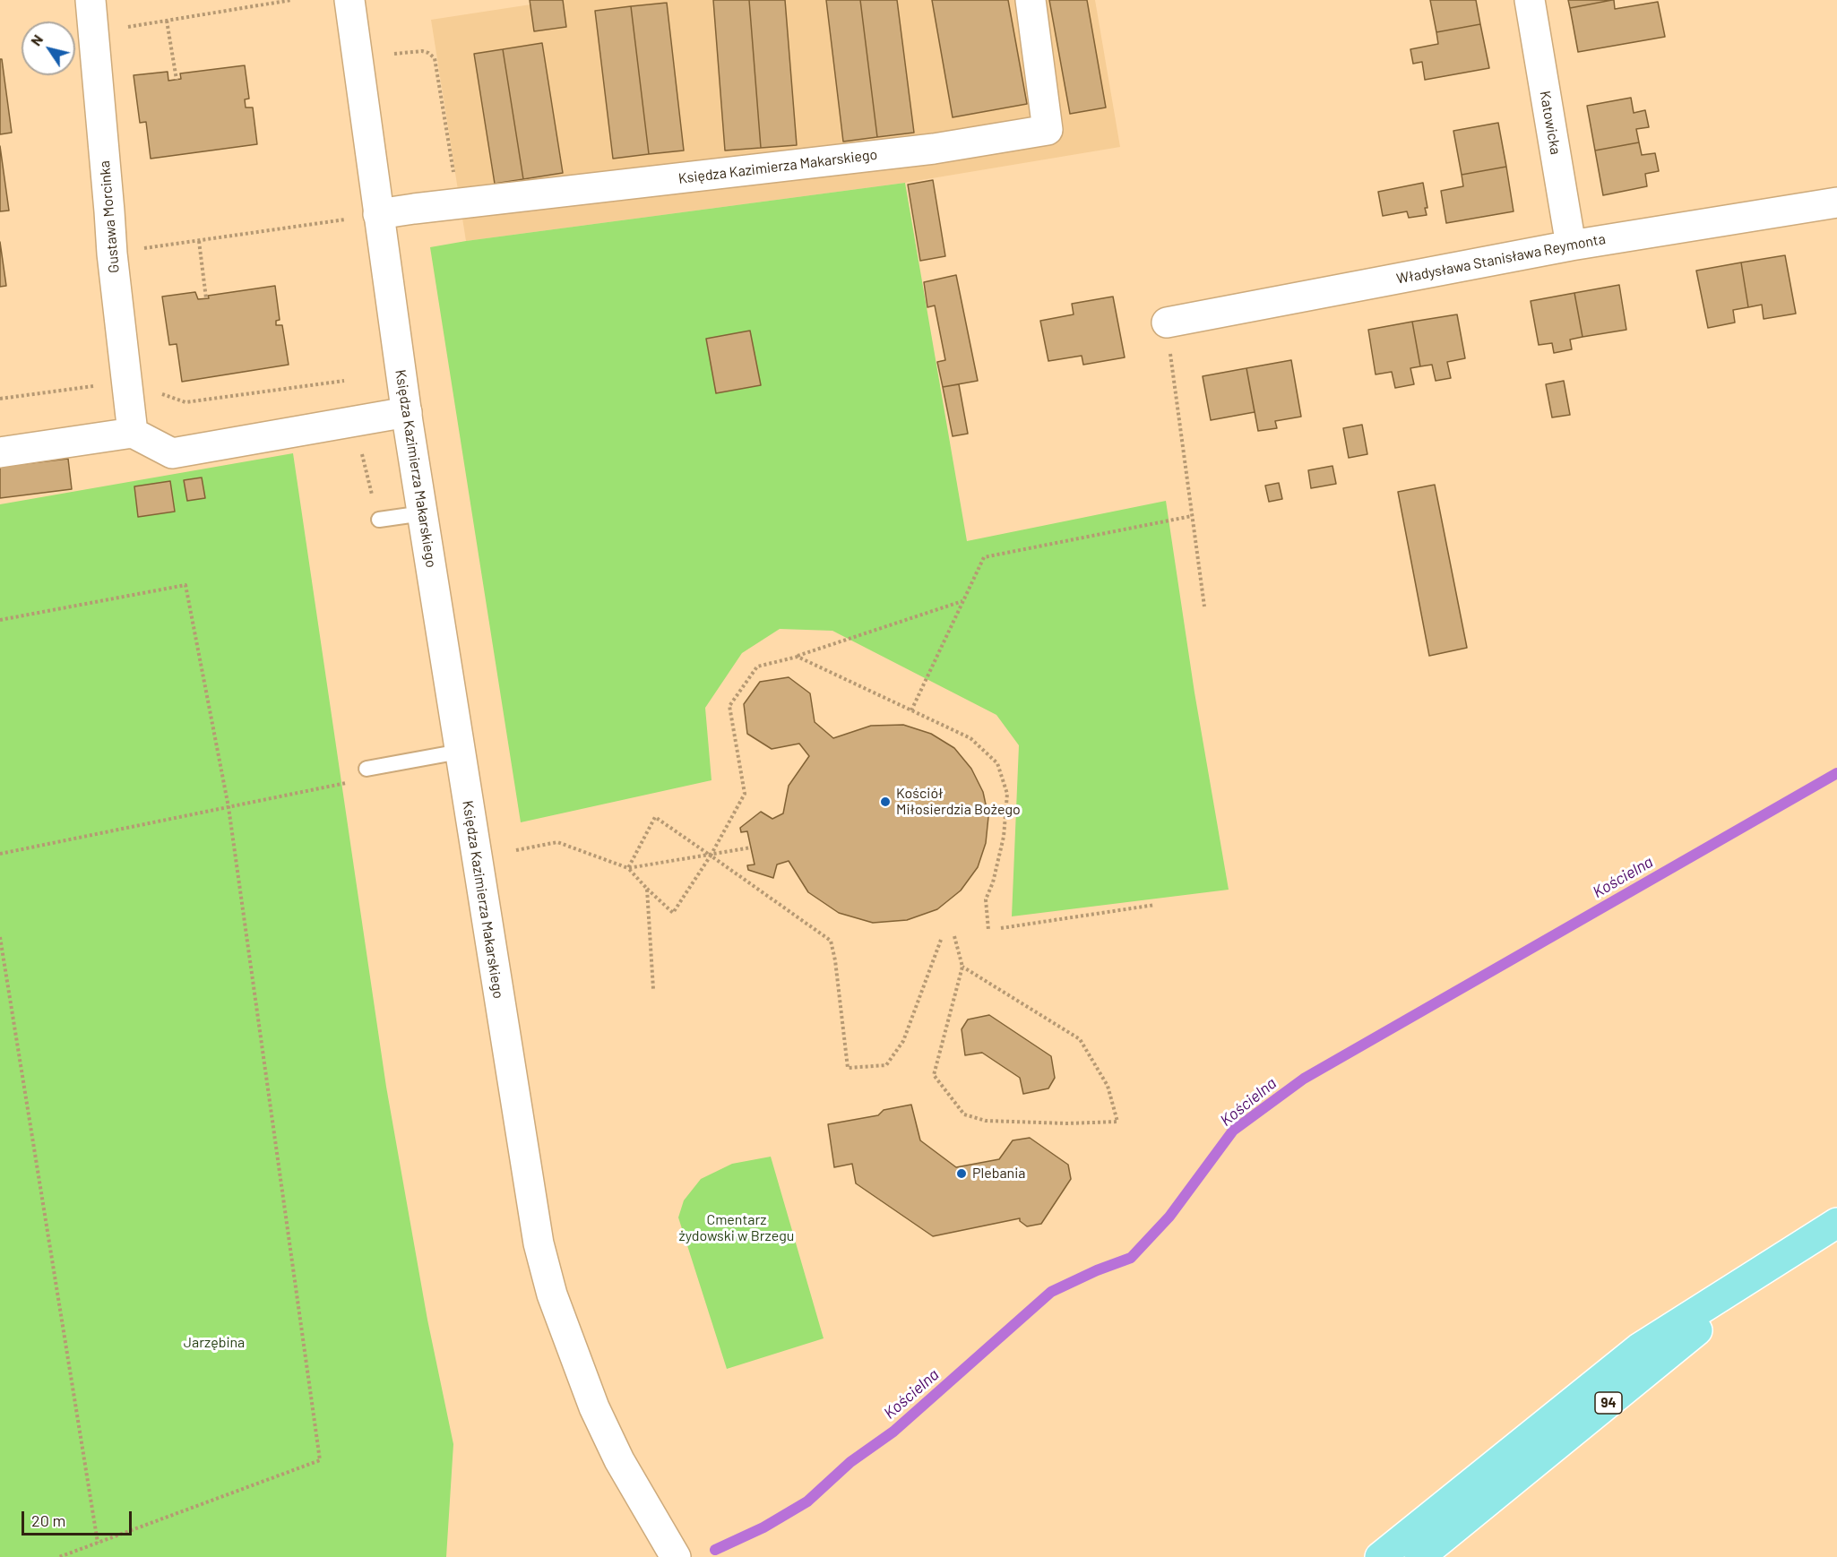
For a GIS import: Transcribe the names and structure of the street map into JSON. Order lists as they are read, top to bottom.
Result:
{
  "streets": {
    "main road": ["94"],
    "street": [
      "Katowicka",
      "Księdza Kazimierza Makarskiego",
      "Gustawa Morcinka",
      "Władysława Stanisława Reymonta"
    ]
  },
  "crossings": [
    ["Katowicka", "Władysława Stanisława Reymonta"]
  ],
  "water": ["Kościelna"],
  "parks": ["Cmentarz żydowski w Brzegu", "Jarzębina"],
  "places": ["Kościół Miłosierdzia Bożego", "Plebania"],
  "scale_bar": "20 m",
  "north": "top left"
}
